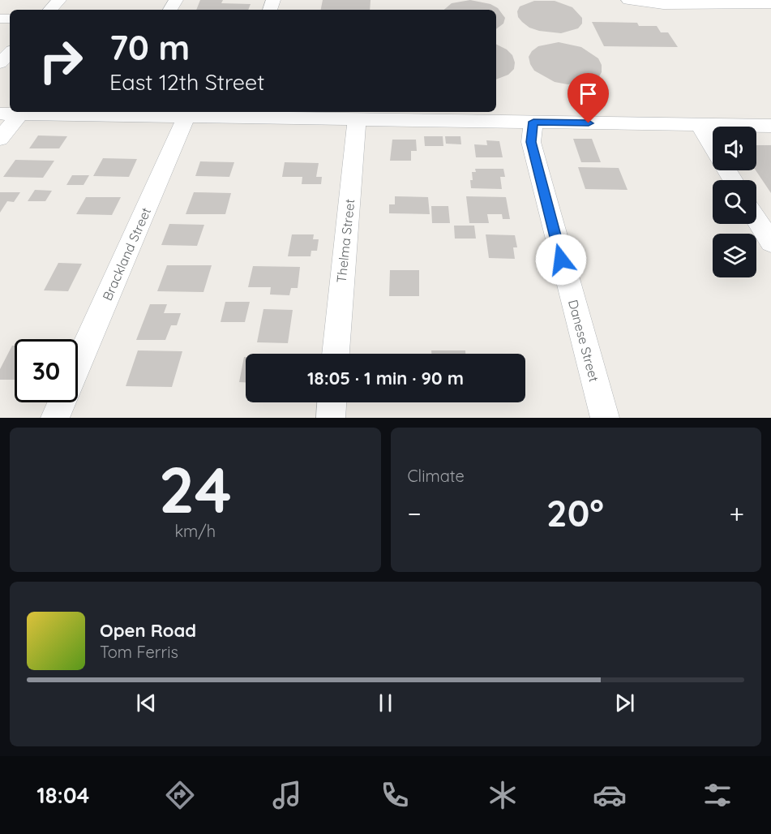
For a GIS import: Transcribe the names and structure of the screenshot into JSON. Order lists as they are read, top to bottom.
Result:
{
  "streets": {
    "street": ["Thelma Street", "Brackland Street", "Danese Street"]
  },
  "page": {
    "turn": ["70 m", "East 12th Street"],
    "limit": "30",
    "trip": "18:05 · 1 min · 90 m",
    "tile": [
      ["24", "km/h"],
      "Climate"
    ],
    "heat": ["−", "20°", "+"],
    "song": ["Open Road", "Tom Ferris"],
    "tabs": "18:04"
  }
}
